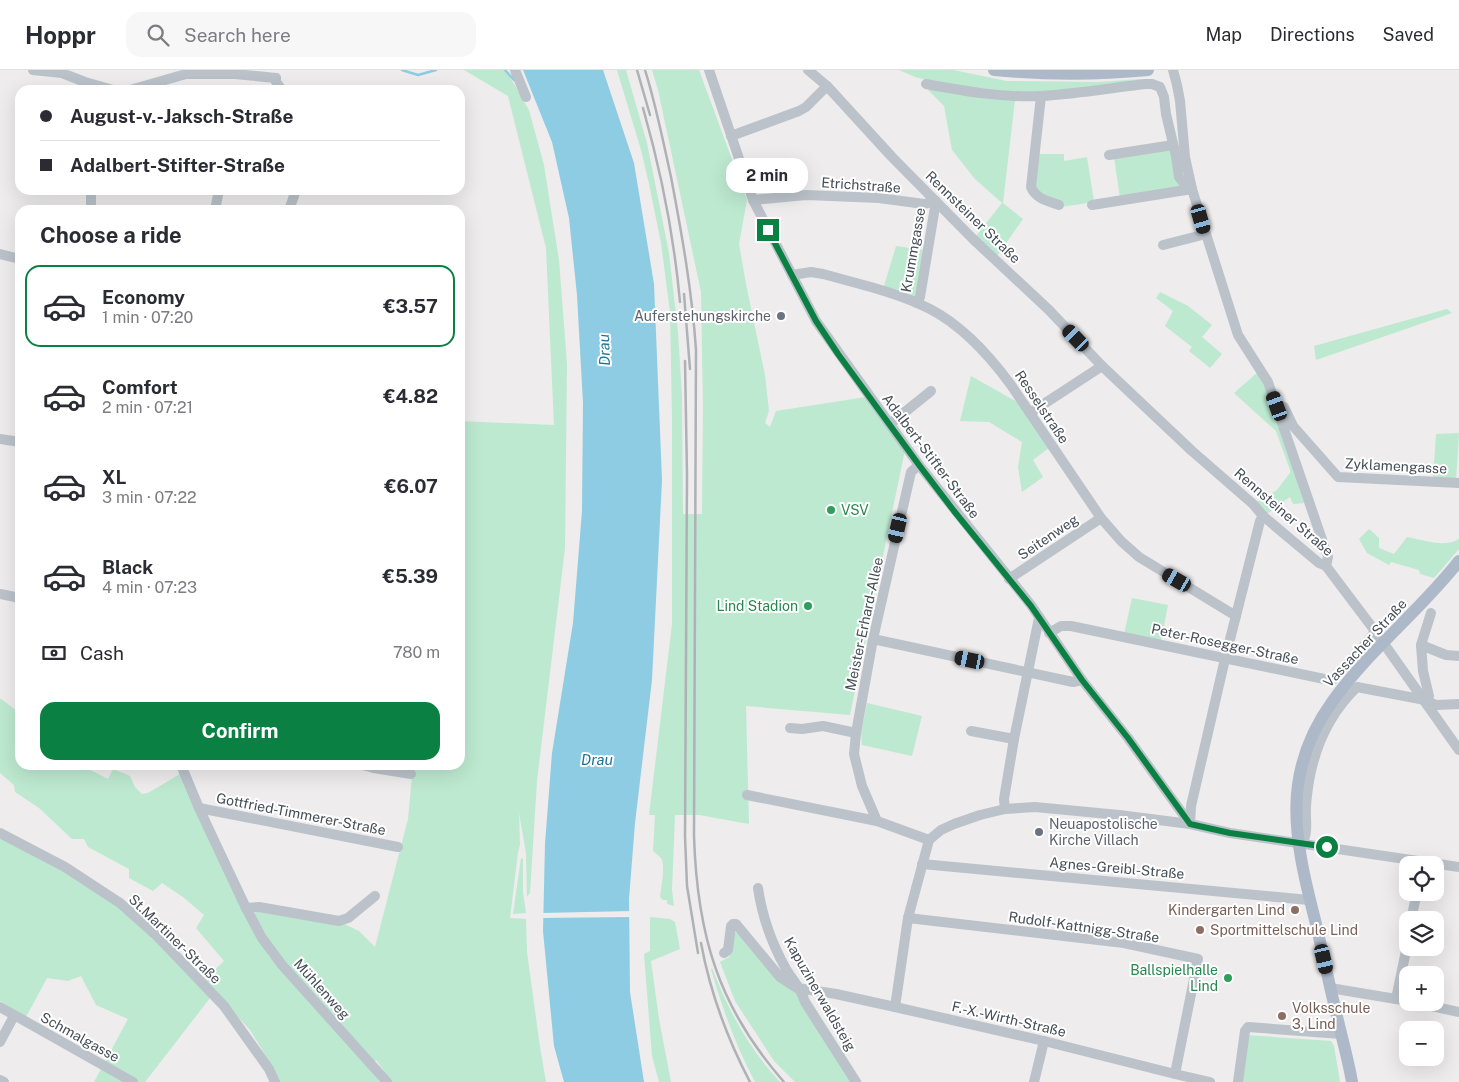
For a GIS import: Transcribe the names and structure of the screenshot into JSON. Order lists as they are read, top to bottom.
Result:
{
  "streets": {
    "main road": ["Vassacher Straße"],
    "street": [
      "Etrichstraße",
      "Rennsteiner Straße",
      "Krummgasse",
      "Resselstraße",
      "Adalbert-Stifter-Straße",
      "Zyklamengasse",
      "Seitenweg",
      "Meister-Erhard-Allee",
      "Peter-Rosegger-Straße",
      "Gottfried-Timmerer-Straße",
      "Agnes-Greibl-Straße",
      "Rudolf-Kattnigg-Straße",
      "St.Martiner-Straße",
      "Mühlenweg",
      "Kapuzinerwaldsteig",
      "F.-X.-Wirth-Straße",
      "Schmalgasse"
    ]
  },
  "crossings": [
    ["Etrichstraße", "Rennsteiner Straße"],
    ["Etrichstraße", "Krummgasse"],
    ["Etrichstraße", "Adalbert-Stifter-Straße"],
    ["Rennsteiner Straße", "Krummgasse"],
    ["Rennsteiner Straße", "Vassacher Straße"],
    ["Rennsteiner Straße", "Peter-Rosegger-Straße"],
    ["Krummgasse", "Resselstraße"],
    ["Resselstraße", "Adalbert-Stifter-Straße"],
    ["Resselstraße", "Seitenweg"],
    ["Adalbert-Stifter-Straße", "Seitenweg"],
    ["Adalbert-Stifter-Straße", "Meister-Erhard-Allee"],
    ["Adalbert-Stifter-Straße", "Peter-Rosegger-Straße"],
    ["Vassacher Straße", "Agnes-Greibl-Straße"],
    ["Gottfried-Timmerer-Straße", "Mühlenweg"],
    ["Rudolf-Kattnigg-Straße", "F.-X.-Wirth-Straße"],
    ["Kapuzinerwaldsteig", "F.-X.-Wirth-Straße"]
  ],
  "water": ["Drau"],
  "places": [
    "Auferstehungskirche",
    "VSV",
    "Lind Stadion",
    "Neuapostolische Kirche Villach",
    "Kindergarten Lind",
    "Sportmittelschule Lind",
    "Ballspielhalle Lind",
    "Volksschule 3, Lind"
  ],
  "page": {
    "header": "Hoppr",
    "search": "Search here",
    "nav": ["Map", "Directions", "Saved"],
    "banner": ["August-v.-Jaksch-Straße", "Adalbert-Stifter-Straße"],
    "bubble": "2 min",
    "heading": "Choose a ride",
    "list": [
      {
        "name": "Economy",
        "note": "1 min · 07:20",
        "value": "€3.57"
      },
      {
        "name": "Comfort",
        "note": "2 min · 07:21",
        "value": "€4.82"
      },
      {
        "name": "XL",
        "note": "3 min · 07:22",
        "value": "€6.07"
      },
      {
        "name": "Black",
        "note": "4 min · 07:23",
        "value": "€5.39"
      }
    ],
    "pay": ["Cash", "780 m"],
    "buttons": "Confirm",
    "map_buttons": ["+", "−"]
  }
}
